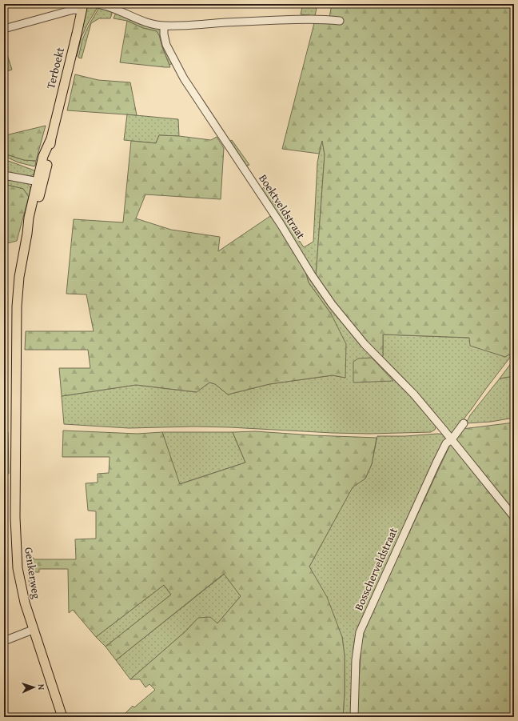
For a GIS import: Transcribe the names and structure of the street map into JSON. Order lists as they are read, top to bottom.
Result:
{
  "streets": {
    "main road": ["Terboekt", "Genkerweg"],
    "street": ["Boektveldstraat", "Bosscherveldstraat"]
  },
  "crossings": [
    ["Terboekt", "Genkerweg"],
    ["Boektveldstraat", "Bosscherveldstraat"]
  ],
  "north": "right"
}
